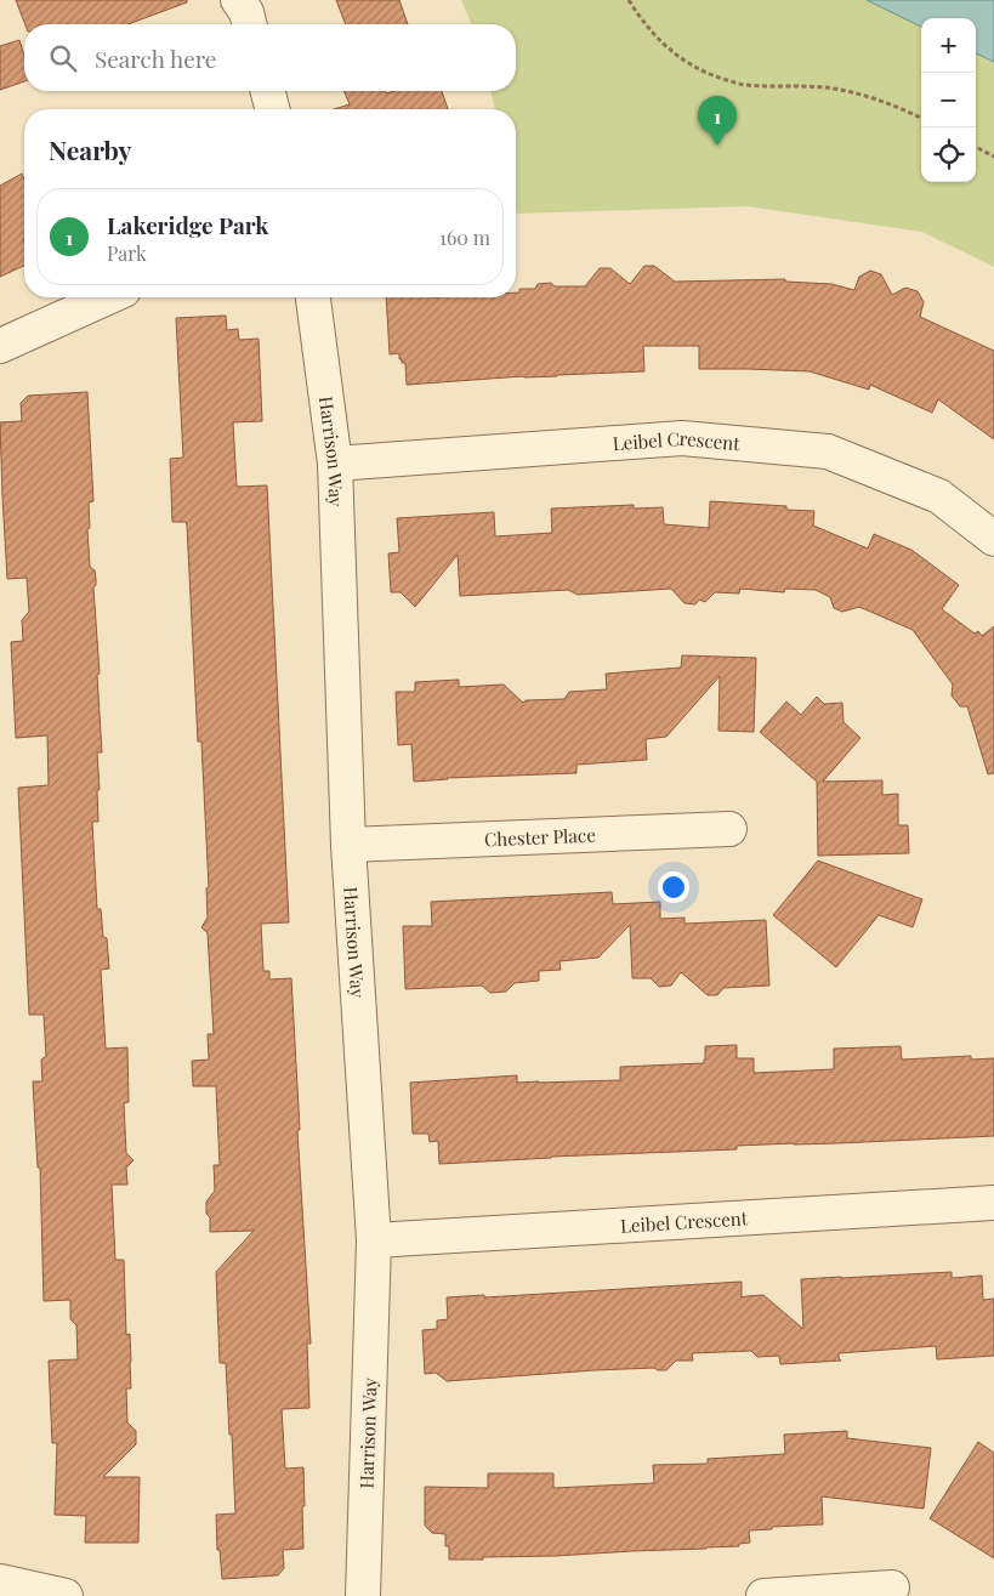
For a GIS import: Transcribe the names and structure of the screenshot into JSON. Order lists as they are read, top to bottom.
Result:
{
  "streets": {
    "street": ["Leibel Crescent", "Harrison Way", "Chester Place"]
  },
  "crossings": [
    ["Leibel Crescent", "Harrison Way"],
    ["Harrison Way", "Chester Place"]
  ],
  "page": {
    "map_buttons": ["+", "−"],
    "search": "Search here",
    "pins": "1",
    "heading": "Nearby",
    "list": [
      {
        "mark": "1",
        "name": "Lakeridge Park",
        "note": "Park",
        "value": "160 m"
      }
    ]
  }
}
